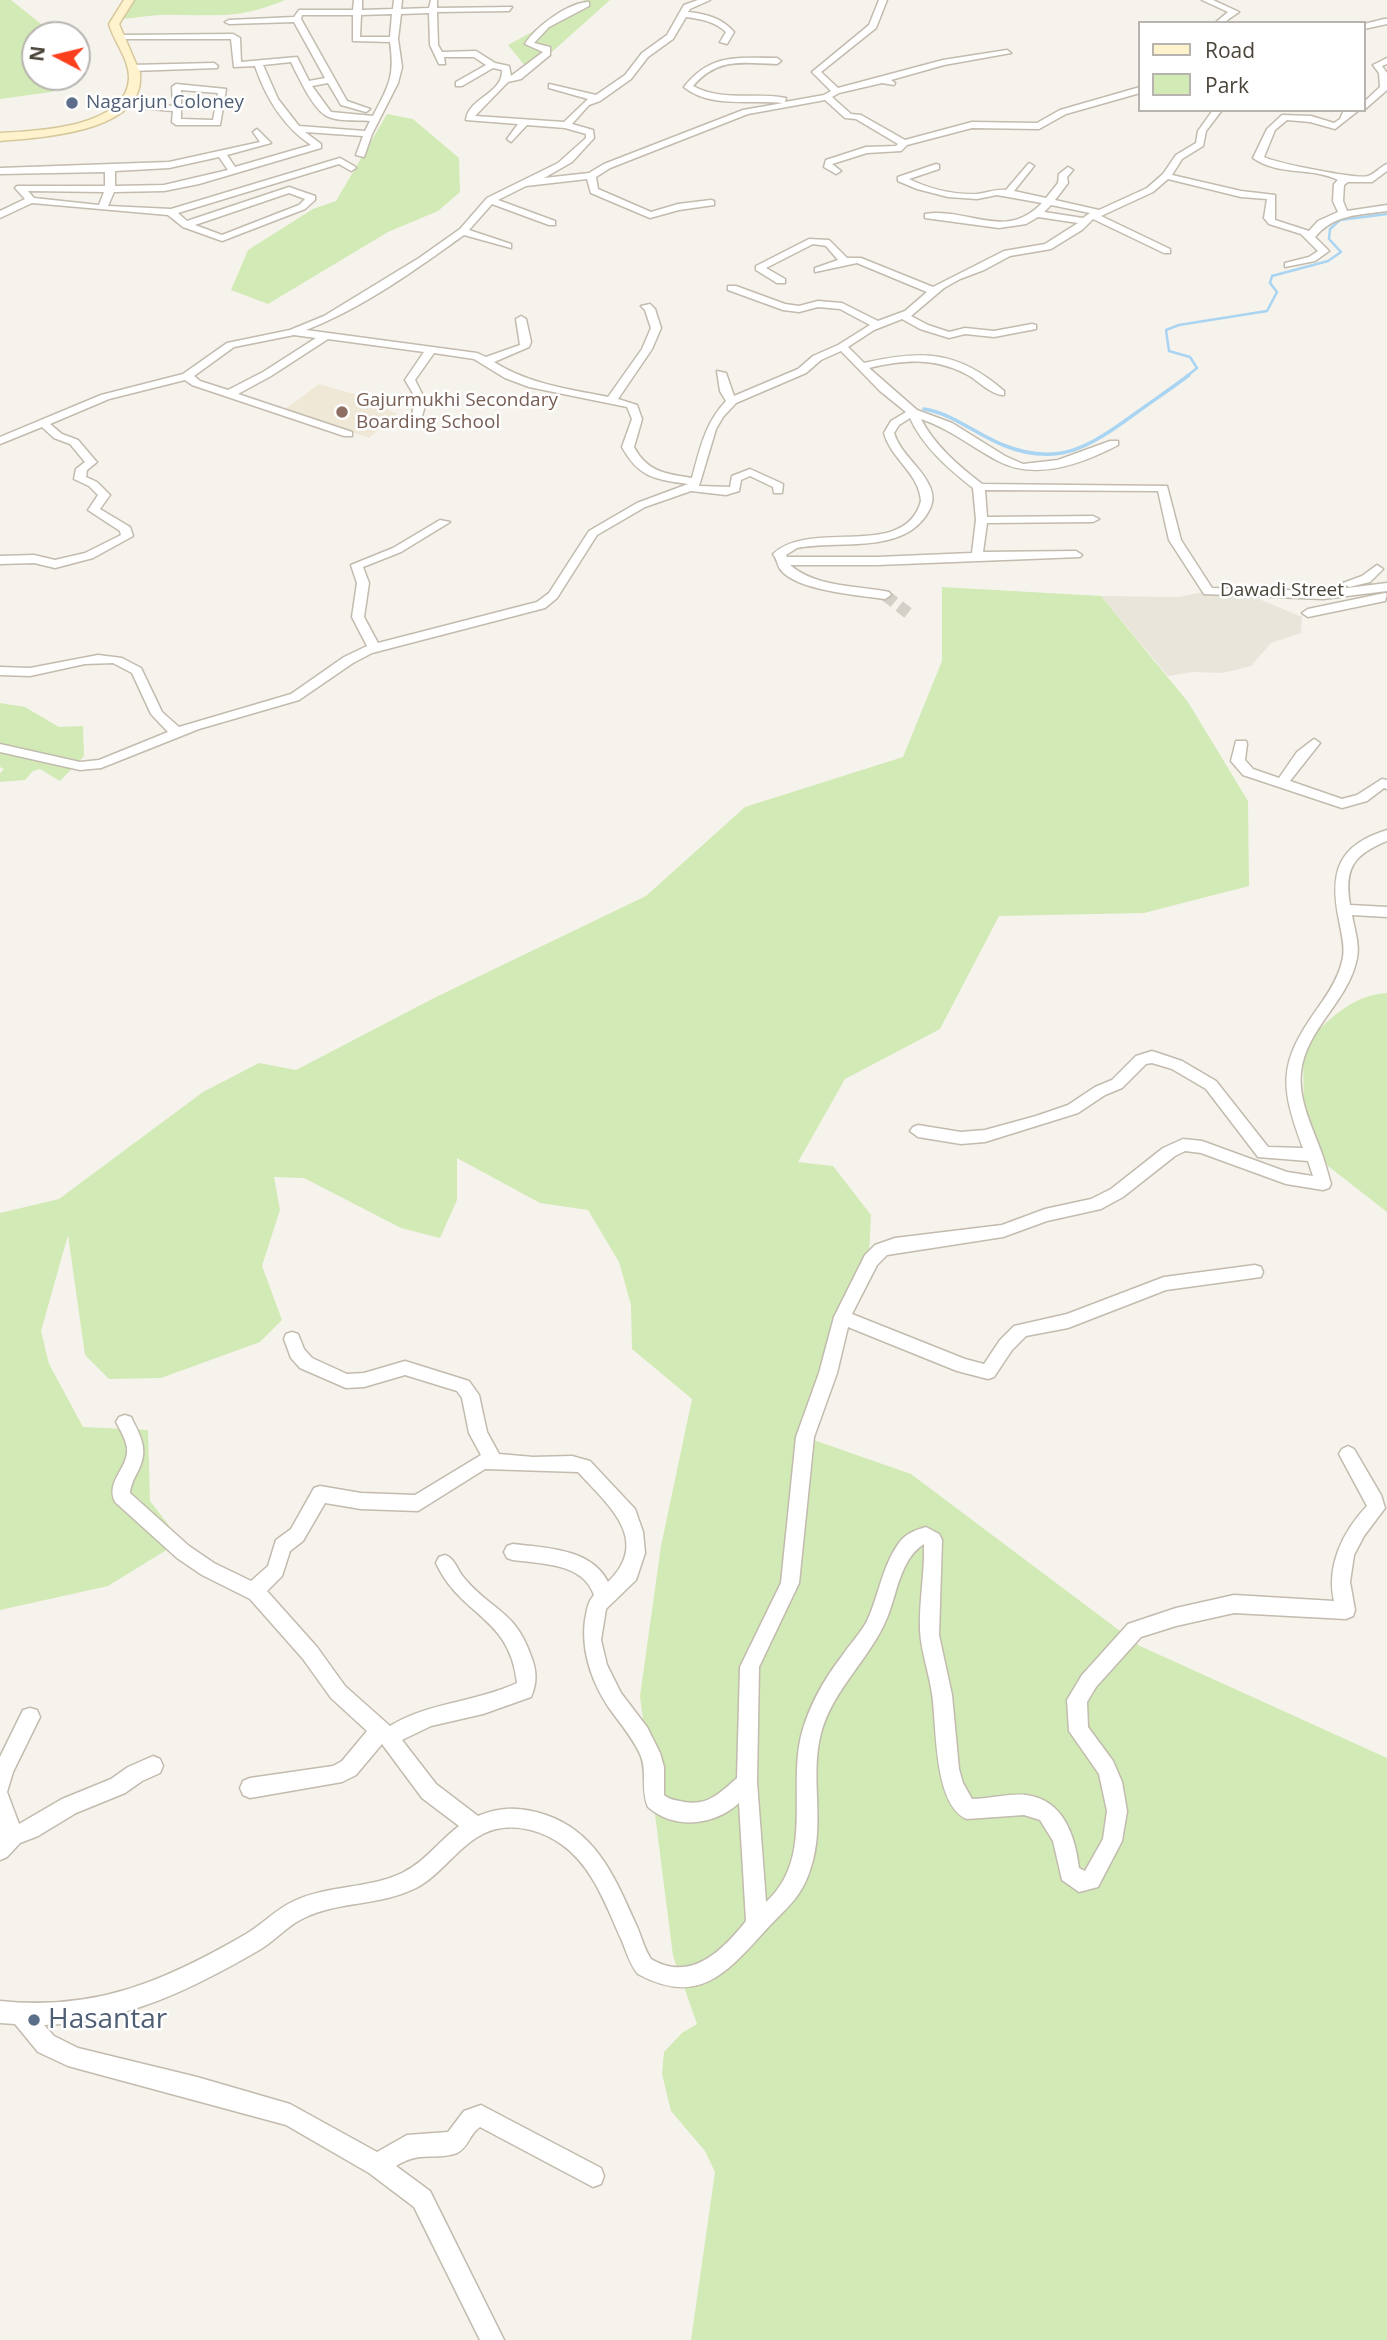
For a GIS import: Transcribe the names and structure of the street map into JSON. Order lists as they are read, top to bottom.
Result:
{
  "streets": {
    "street": ["Dawadi Street"]
  },
  "places": ["Nagarjun Coloney", "Gajurmukhi Secondary Boarding School", "Hasantar"],
  "legend": ["Road", "Park"],
  "north": "left"
}
